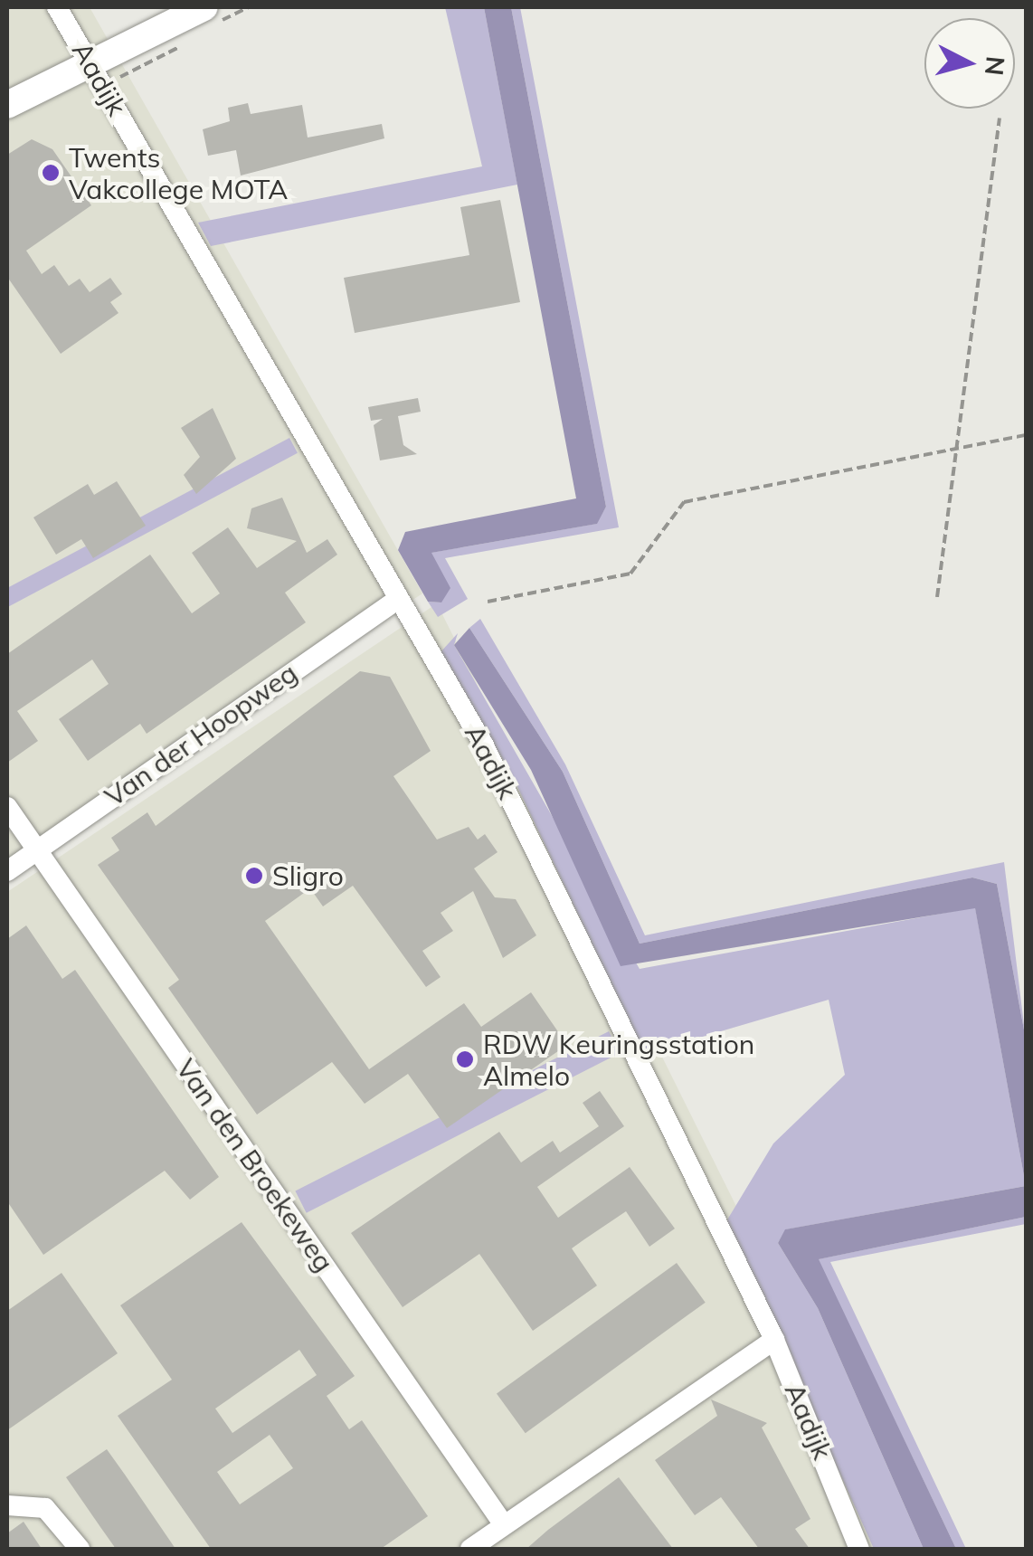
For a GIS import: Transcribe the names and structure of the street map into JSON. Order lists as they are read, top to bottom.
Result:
{
  "streets": {
    "street": ["Aadijk", "Van der Hoopweg", "Van den Broekeweg"]
  },
  "crossings": [
    ["Aadijk", "Van der Hoopweg"],
    ["Van der Hoopweg", "Van den Broekeweg"]
  ],
  "places": ["Twents Vakcollege MOTA", "Sligro", "RDW Keuringsstation Almelo"],
  "north": "right"
}
